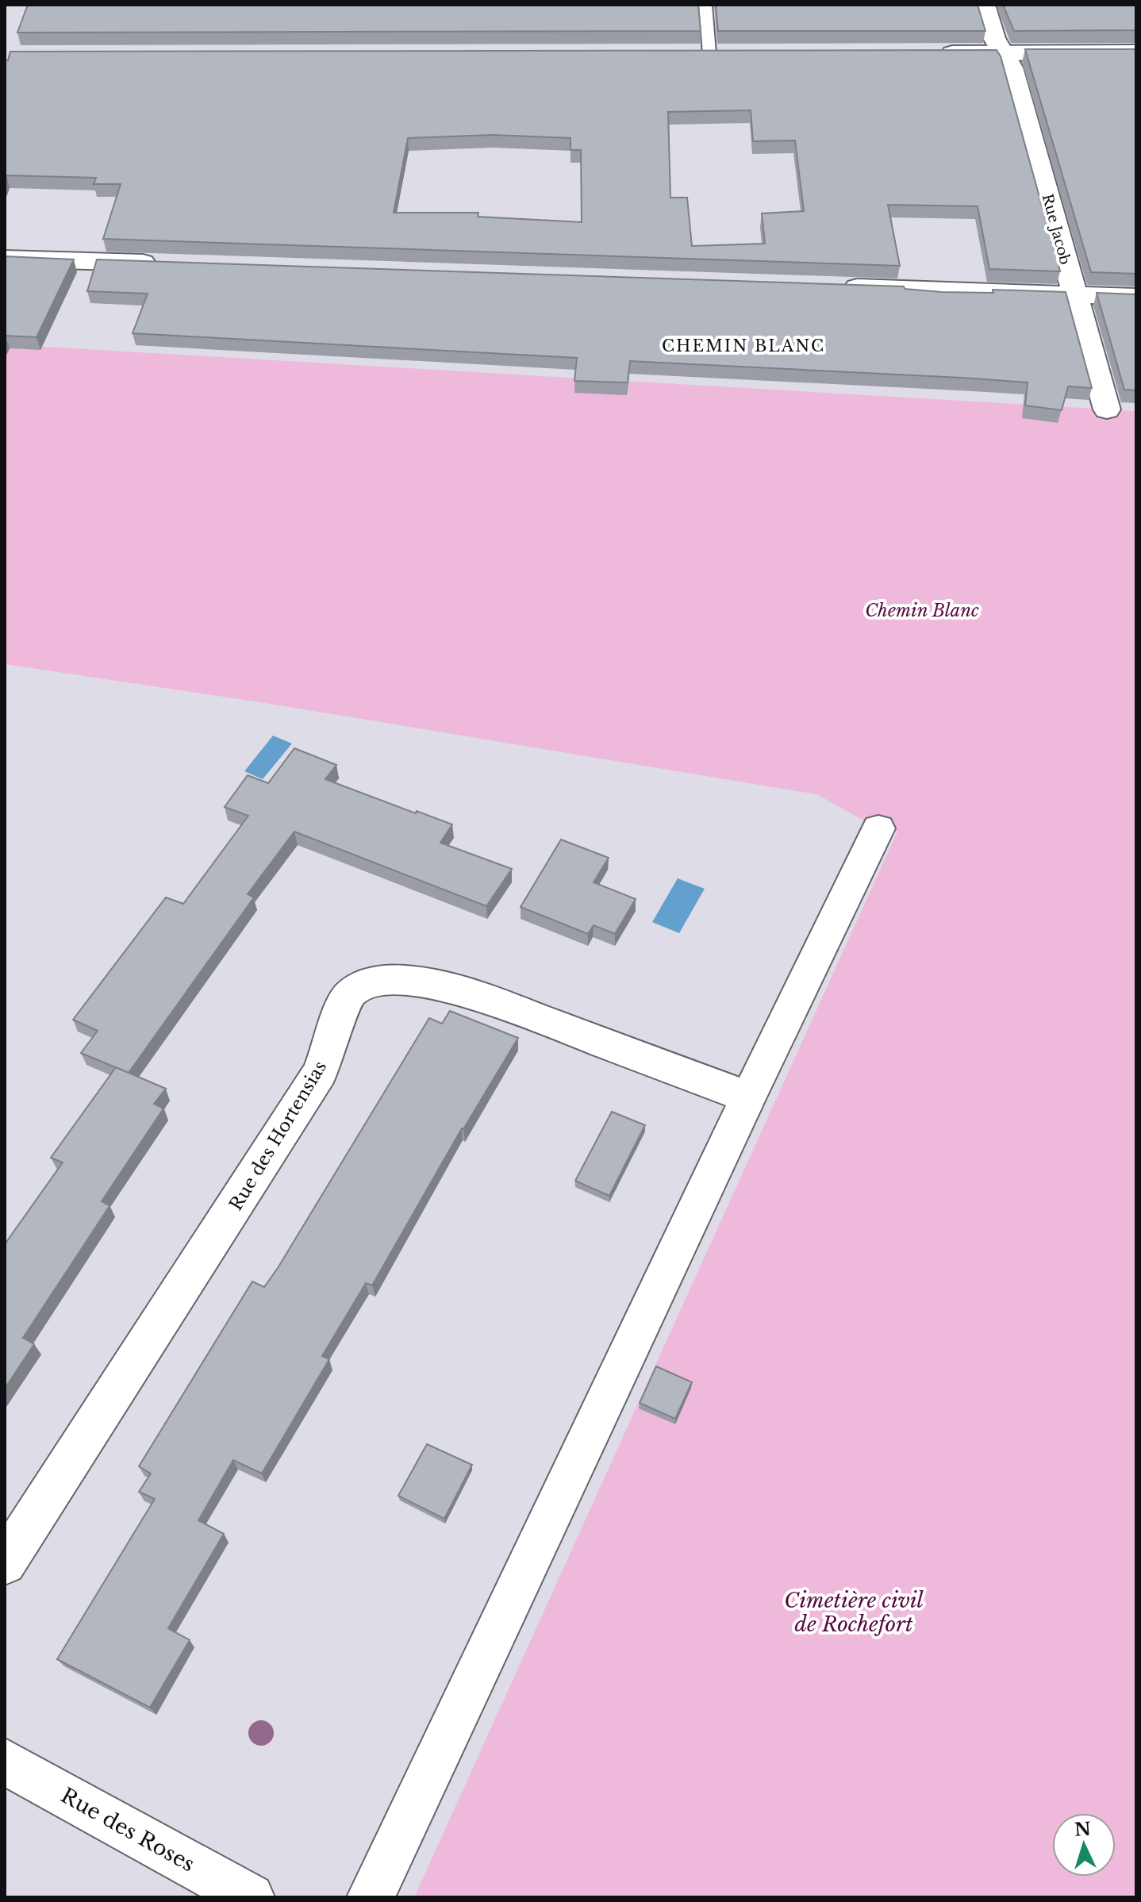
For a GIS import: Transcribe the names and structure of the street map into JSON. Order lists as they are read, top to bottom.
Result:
{
  "streets": {
    "street": ["Rue Jacob", "Rue des Hortensias", "Rue des Roses"]
  },
  "districts": ["CHEMIN BLANC"],
  "parks": ["Chemin Blanc", "Cimetière civil de Rochefort"],
  "north": "top"
}
